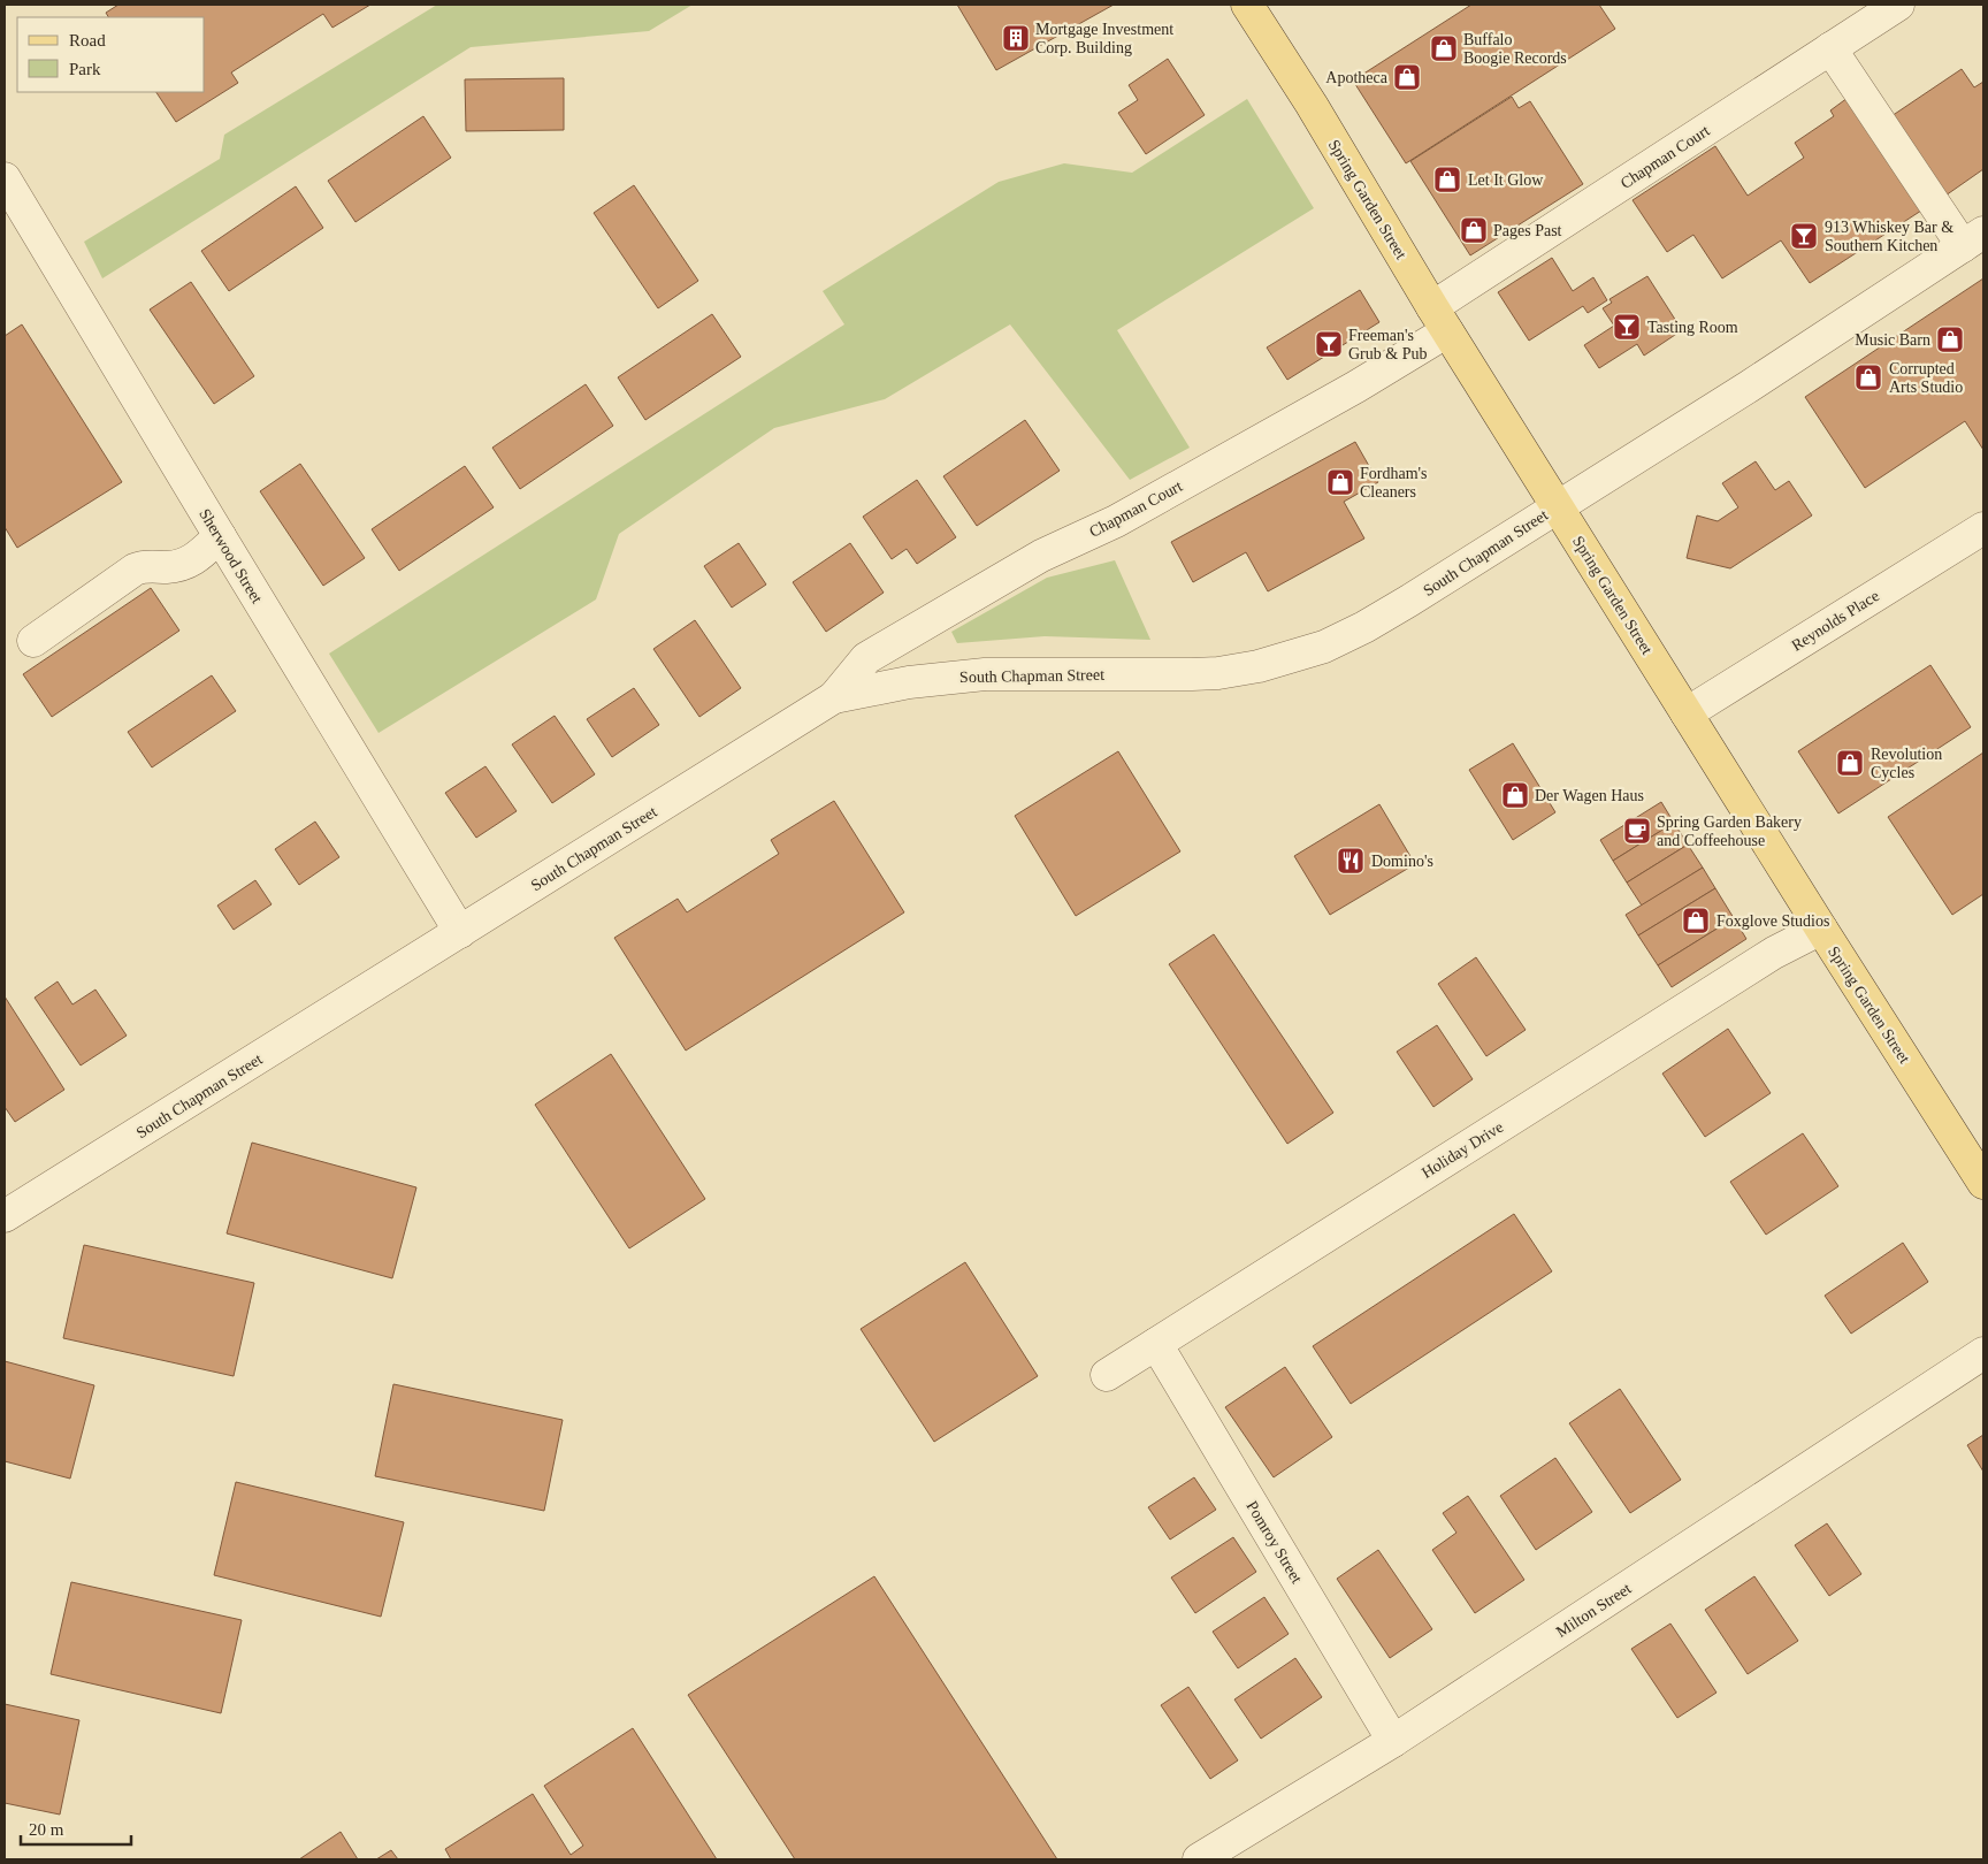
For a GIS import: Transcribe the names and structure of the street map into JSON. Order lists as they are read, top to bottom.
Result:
{
  "streets": {
    "main road": ["Spring Garden Street"],
    "street": [
      "Chapman Court",
      "South Chapman Street",
      "Sherwood Street",
      "Reynolds Place",
      "Holiday Drive",
      "Pomroy Street",
      "Milton Street"
    ]
  },
  "crossings": [
    ["Chapman Court", "Spring Garden Street"],
    ["Chapman Court", "South Chapman Street"],
    ["Spring Garden Street", "South Chapman Street"],
    ["Spring Garden Street", "Reynolds Place"],
    ["Spring Garden Street", "Holiday Drive"],
    ["South Chapman Street", "Sherwood Street"],
    ["Holiday Drive", "Pomroy Street"],
    ["Pomroy Street", "Milton Street"]
  ],
  "places": {
    "building": ["Mortgage Investment Corp. Building"],
    "shop": [
      "Buffalo Boogie Records",
      "Apotheca",
      "Let It Glow",
      "Pages Past",
      "Music Barn",
      "Corrupted Arts Studio",
      "Fordham's Cleaners",
      "Revolution Cycles",
      "Der Wagen Haus",
      "Foxglove Studios"
    ],
    "bar": ["913 Whiskey Bar & Southern Kitchen", "Tasting Room", "Freeman's Grub & Pub"],
    "cafe": ["Spring Garden Bakery and Coffeehouse"],
    "restaurant": ["Domino's"]
  },
  "legend": ["Road", "Park"],
  "scale_bar": "20 m"
}
